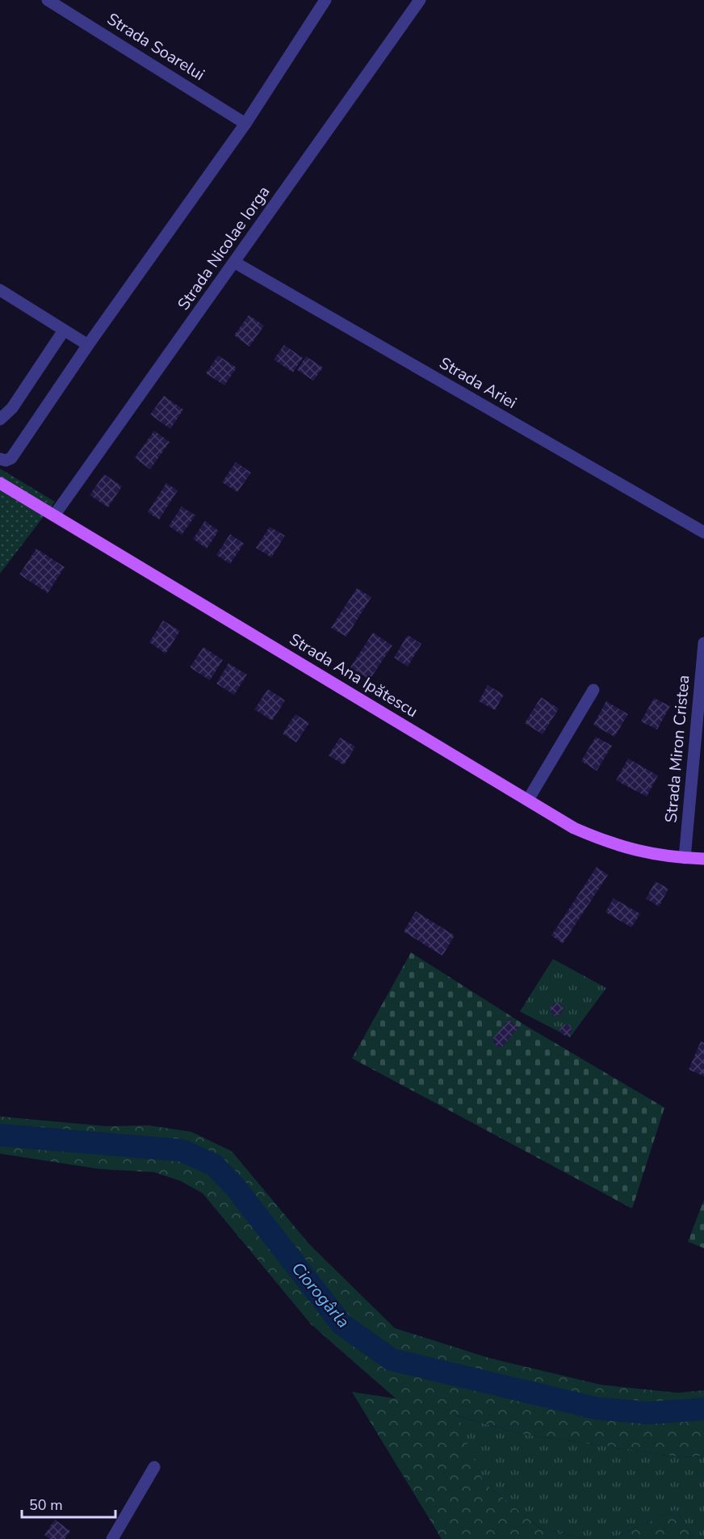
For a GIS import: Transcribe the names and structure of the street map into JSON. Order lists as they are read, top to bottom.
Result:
{
  "streets": {
    "main road": ["Strada Ana Ipătescu"],
    "street": [
      "Strada Soarelui",
      "Strada Nicolae Iorga",
      "Strada Ariei",
      "Strada Miron Cristea"
    ]
  },
  "crossings": [
    ["Strada Nicolae Iorga", "Strada Ariei"],
    ["Strada Nicolae Iorga", "Strada Ana Ipătescu"],
    ["Strada Ana Ipătescu", "Strada Miron Cristea"]
  ],
  "water": ["Ciorogârla"],
  "scale_bar": "50 m"
}
